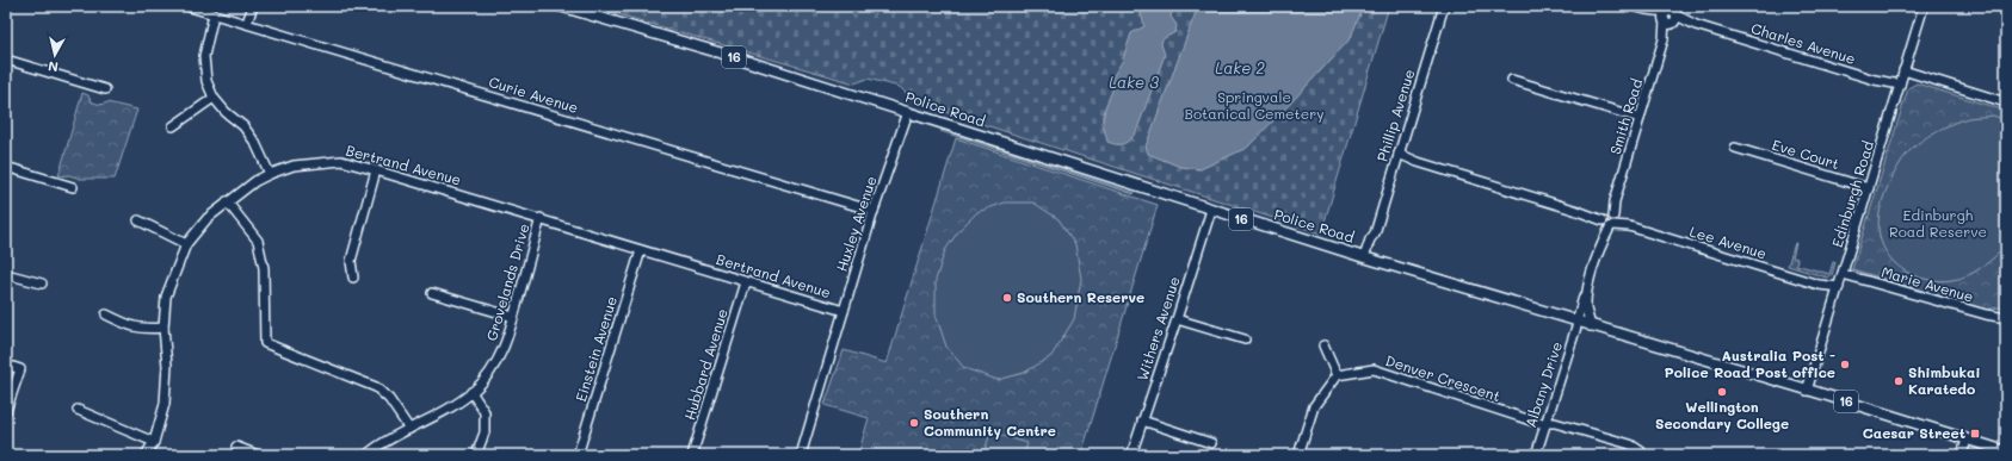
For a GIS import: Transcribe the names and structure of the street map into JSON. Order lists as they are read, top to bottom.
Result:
{
  "streets": {
    "main road": ["16", "Police Road"],
    "street": [
      "Charles Avenue",
      "Curie Avenue",
      "Phillip Avenue",
      "Smith Road",
      "Eve Court",
      "Bertrand Avenue",
      "Edinburgh Road",
      "Huxley Avenue",
      "Lee Avenue",
      "Grovelands Drive",
      "Marie Avenue",
      "Withers Avenue",
      "Einstein Avenue",
      "Hubbard Avenue",
      "Denver Crescent",
      "Albany Drive"
    ]
  },
  "crossings": [
    ["Charles Avenue", "Smith Road"],
    ["Charles Avenue", "Edinburgh Road"],
    ["Curie Avenue", "Huxley Avenue"],
    ["Police Road", "Phillip Avenue"],
    ["Police Road", "Smith Road"],
    ["Police Road", "Edinburgh Road"],
    ["Police Road", "Huxley Avenue"],
    ["Police Road", "Withers Avenue"],
    ["Police Road", "Albany Drive"],
    ["Phillip Avenue", "Lee Avenue"],
    ["Smith Road", "Lee Avenue"],
    ["Smith Road", "Albany Drive"],
    ["Eve Court", "Edinburgh Road"],
    ["Bertrand Avenue", "Huxley Avenue"],
    ["Bertrand Avenue", "Grovelands Drive"],
    ["Bertrand Avenue", "Einstein Avenue"],
    ["Bertrand Avenue", "Hubbard Avenue"],
    ["Edinburgh Road", "Lee Avenue"],
    ["Edinburgh Road", "Marie Avenue"],
    ["Denver Crescent", "Albany Drive"]
  ],
  "water": ["Lake 2", "Lake 3"],
  "parks": ["Springvale Botanical Cemetery", "Edinburgh Road Reserve"],
  "places": {
    "other": [
      "Southern Reserve",
      "Australia Post - Police Road Post office",
      "Shimbukai Karatedo",
      "Wellington Secondary College",
      "Southern Community Centre"
    ],
    "transit": ["Caesar Street"]
  },
  "north": "bottom"
}
